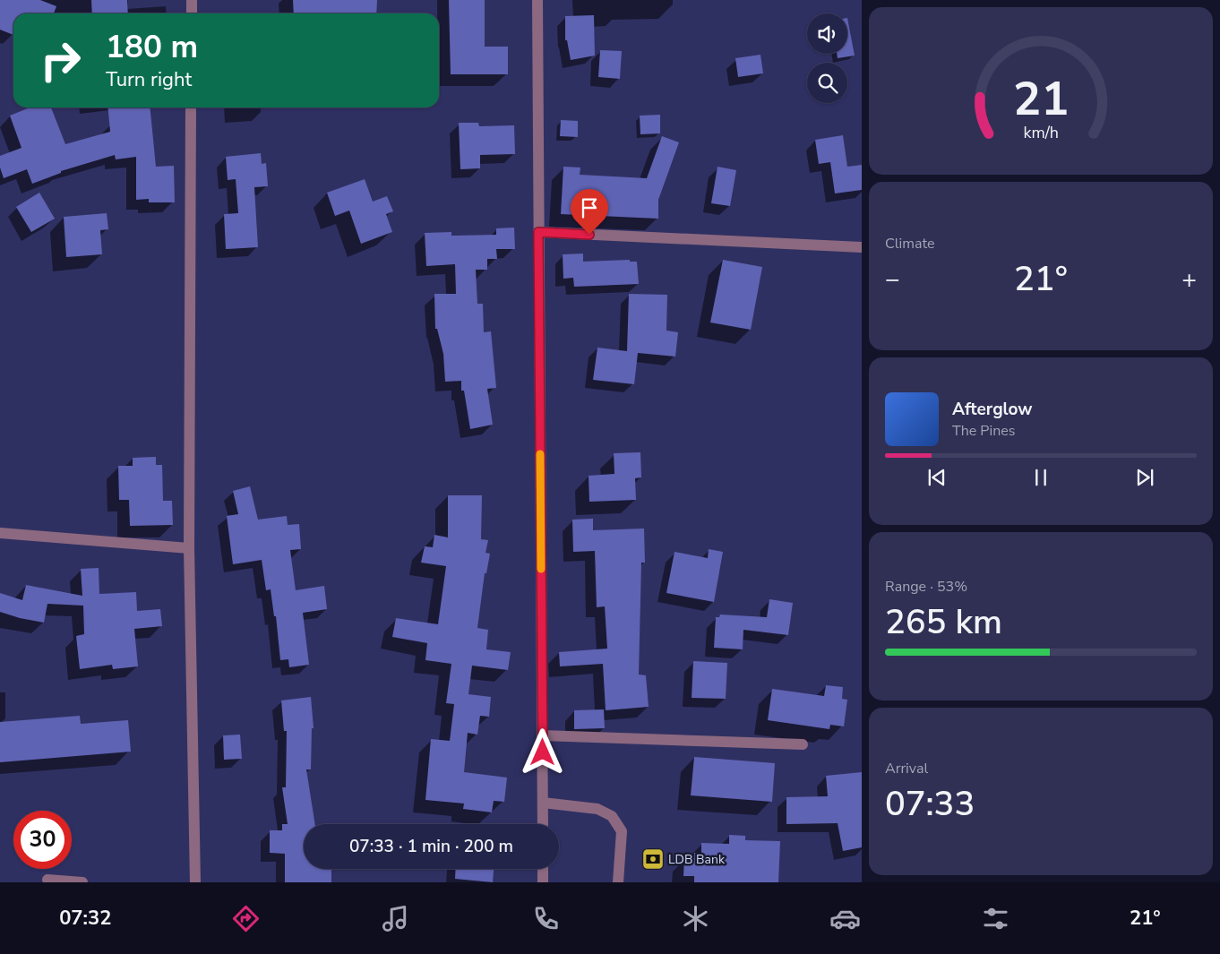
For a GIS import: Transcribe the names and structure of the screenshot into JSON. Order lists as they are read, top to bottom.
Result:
{
  "places": {
    "bank": ["LDB Bank"]
  },
  "page": {
    "turn": ["180 m", "Turn right"],
    "tile": [
      "Climate",
      ["Range · 53%", "265 km"],
      ["Arrival", "07:33"]
    ],
    "heat": ["−", "21°", "+"],
    "song": ["Afterglow", "The Pines"],
    "limit": "30",
    "trip": "07:33 · 1 min · 200 m",
    "tabs": ["07:32", "21°"],
    "gauge": ["21", "km/h"]
  }
}
